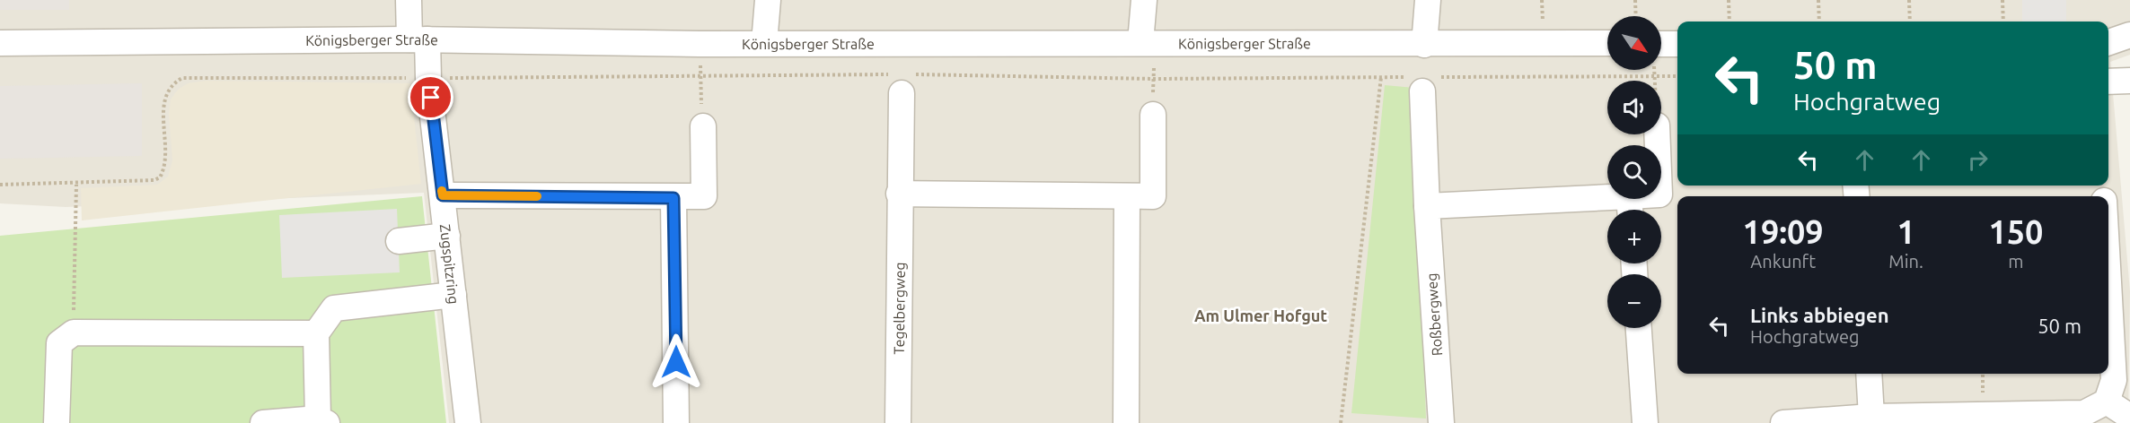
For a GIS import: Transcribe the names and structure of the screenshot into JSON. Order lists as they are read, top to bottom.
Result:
{
  "streets": {
    "street": [
      "Königsberger Straße",
      "Zugspitzring",
      "Tegelbergweg",
      "Roßbergweg"
    ]
  },
  "crossings": [
    ["Königsberger Straße", "Zugspitzring"]
  ],
  "districts": ["Am Ulmer Hofgut"],
  "north": "bottom right",
  "page": {
    "map_buttons": ["+", "−"],
    "turn": ["50 m", "Hochgratweg"],
    "eta": [
      "19:09",
      "Ankunft",
      "1",
      "Min.",
      "150",
      "m"
    ],
    "list": [
      {
        "name": "Links abbiegen",
        "note": "Hochgratweg",
        "value": "50 m"
      }
    ]
  }
}
